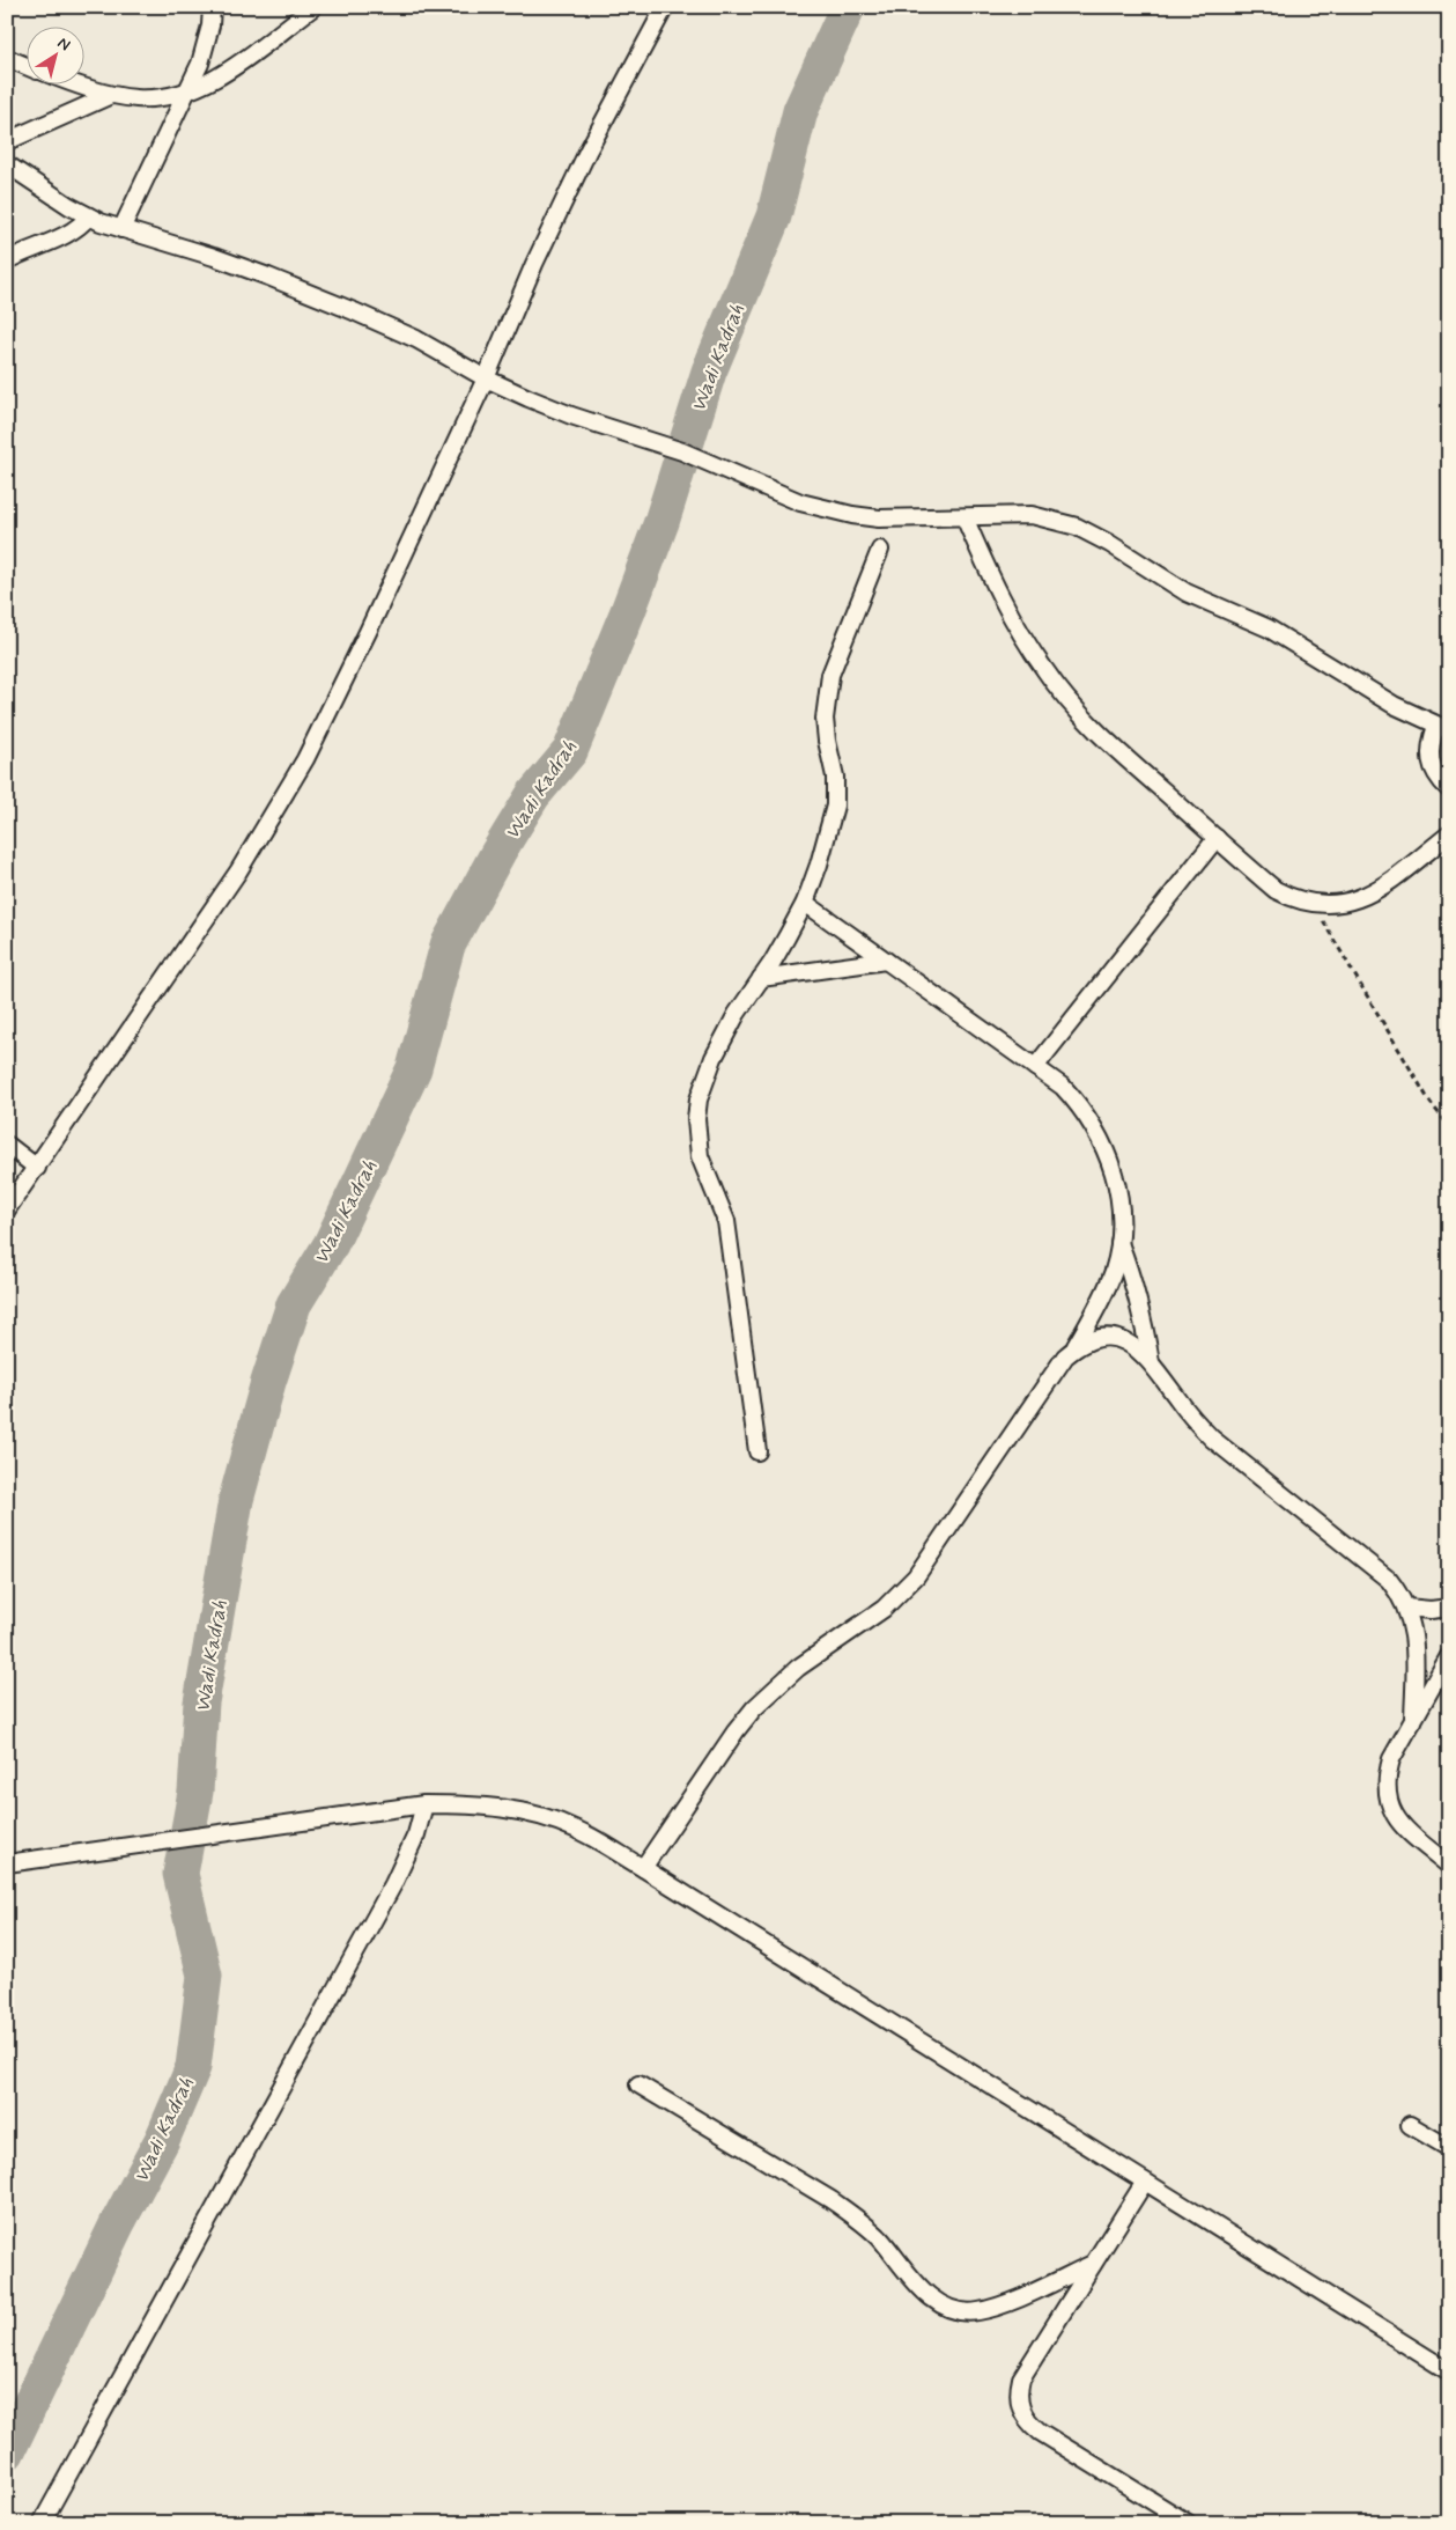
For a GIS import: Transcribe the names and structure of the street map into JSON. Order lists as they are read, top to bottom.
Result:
{
  "water": ["Wadi Kadrah"],
  "north": "top right"
}
